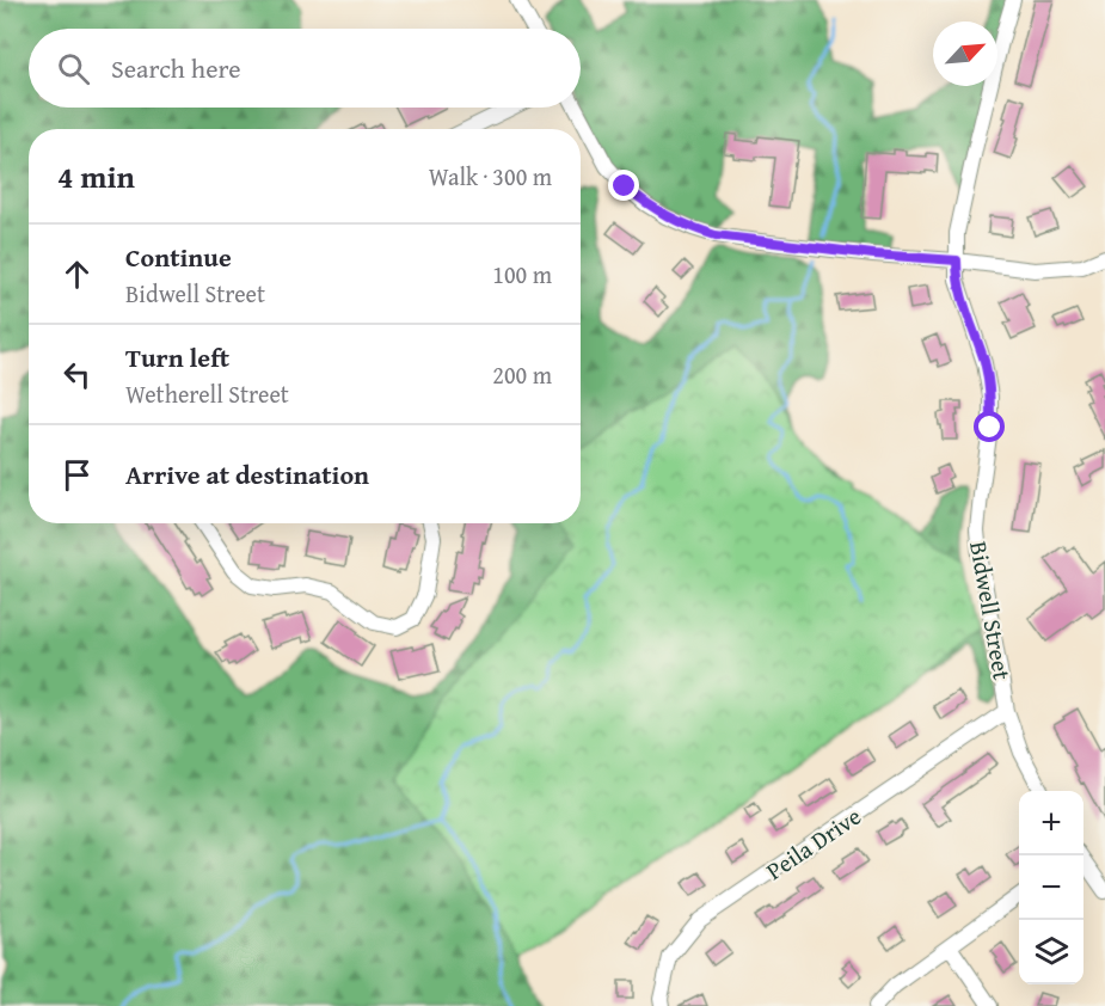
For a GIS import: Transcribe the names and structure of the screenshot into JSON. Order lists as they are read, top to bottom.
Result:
{
  "streets": {
    "street": ["Bidwell Street", "Peila Drive"]
  },
  "crossings": [
    ["Bidwell Street", "Peila Drive"]
  ],
  "north": "top right",
  "page": {
    "search": "Search here",
    "heading": ["4 min", "Walk · 300 m"],
    "list": [
      ["Continue", "Bidwell Street", "100 m"],
      ["Turn left", "Wetherell Street", "200 m"],
      "Arrive at destination"
    ],
    "map_buttons": ["+", "−"]
  }
}
